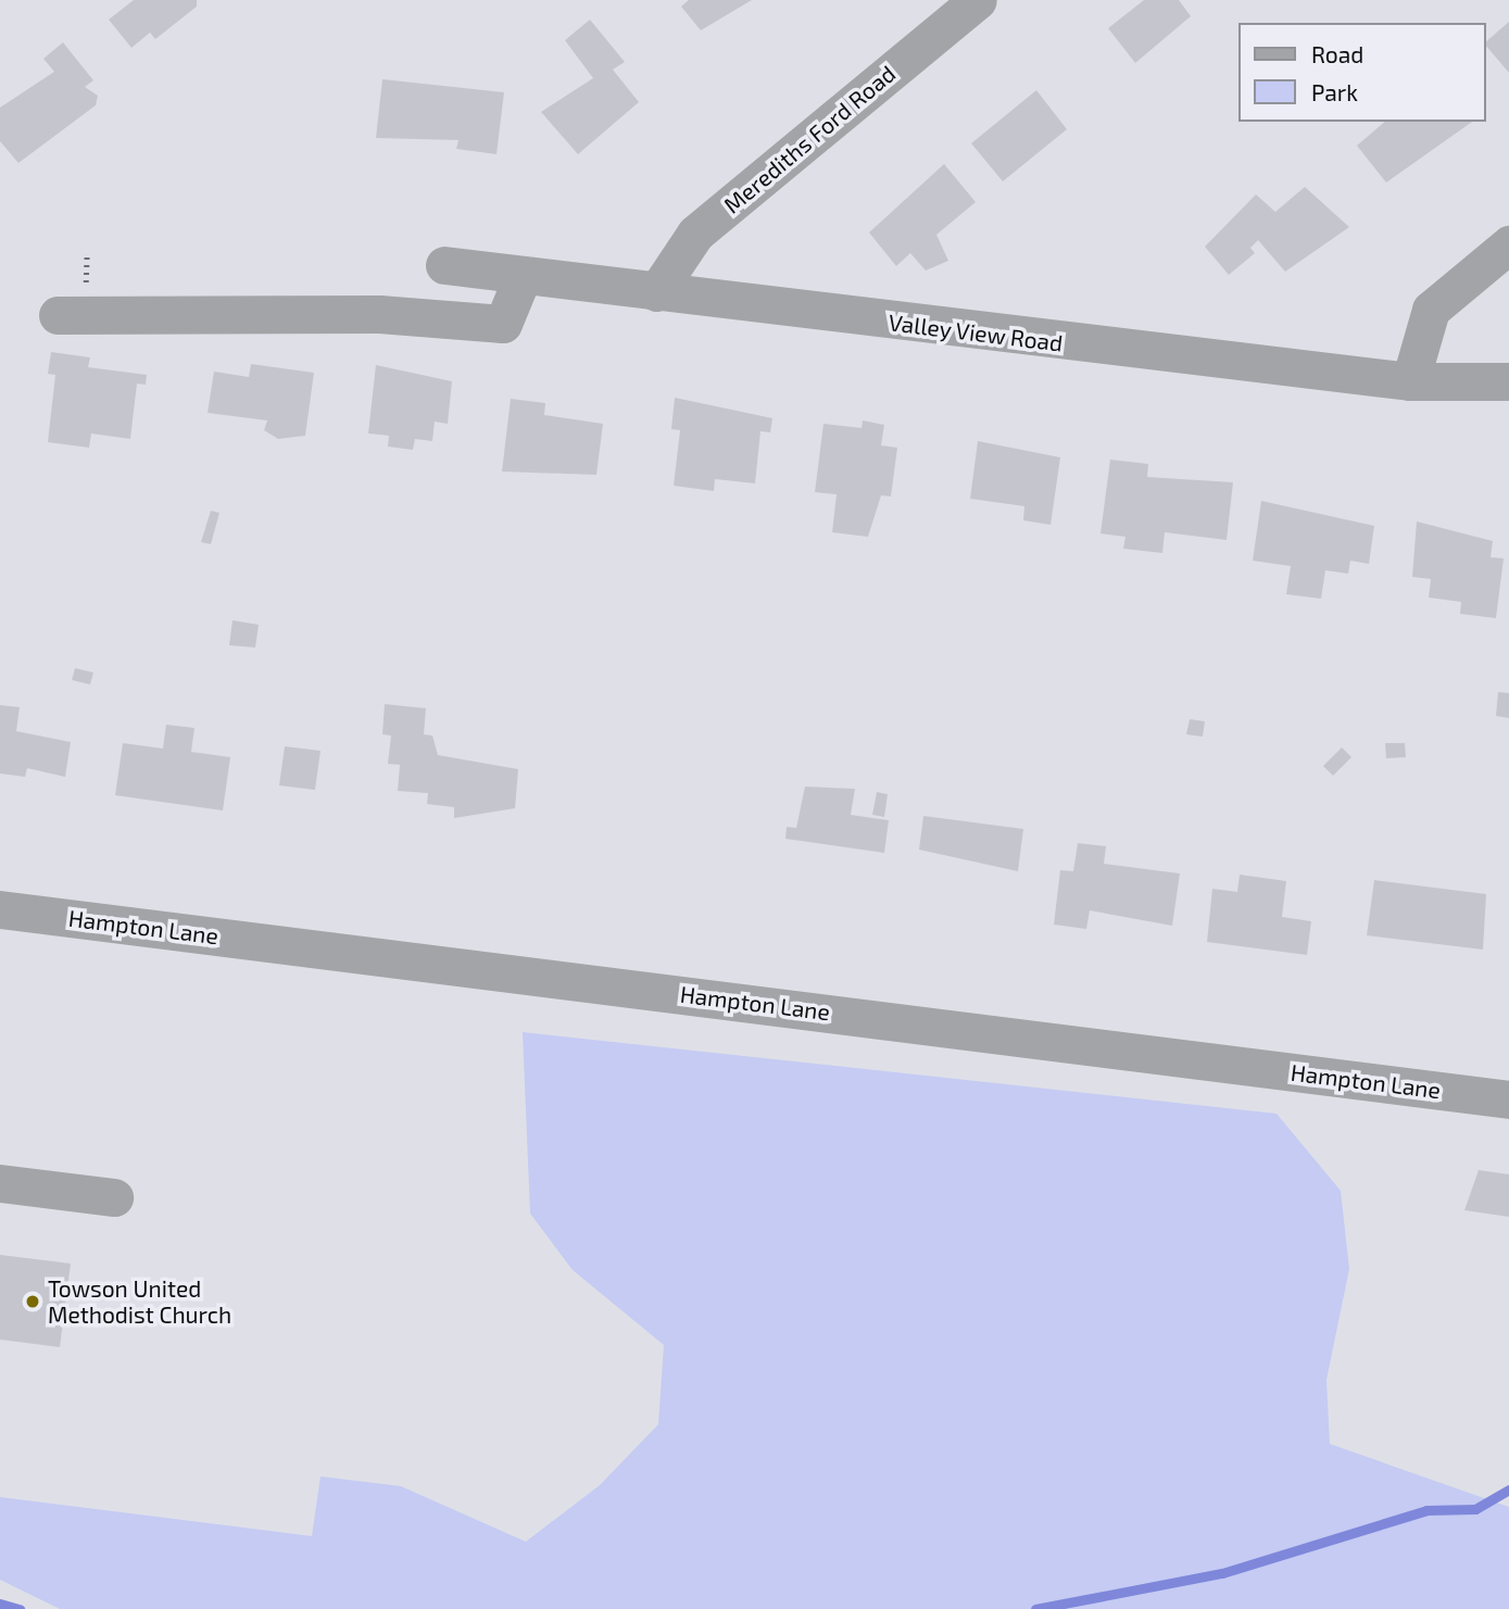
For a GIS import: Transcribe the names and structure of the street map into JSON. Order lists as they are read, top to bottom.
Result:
{
  "streets": {
    "street": ["Merediths Ford Road", "Valley View Road", "Hampton Lane"]
  },
  "crossings": [
    ["Merediths Ford Road", "Valley View Road"]
  ],
  "places": ["Towson United Methodist Church"],
  "legend": ["Road", "Park"]
}
